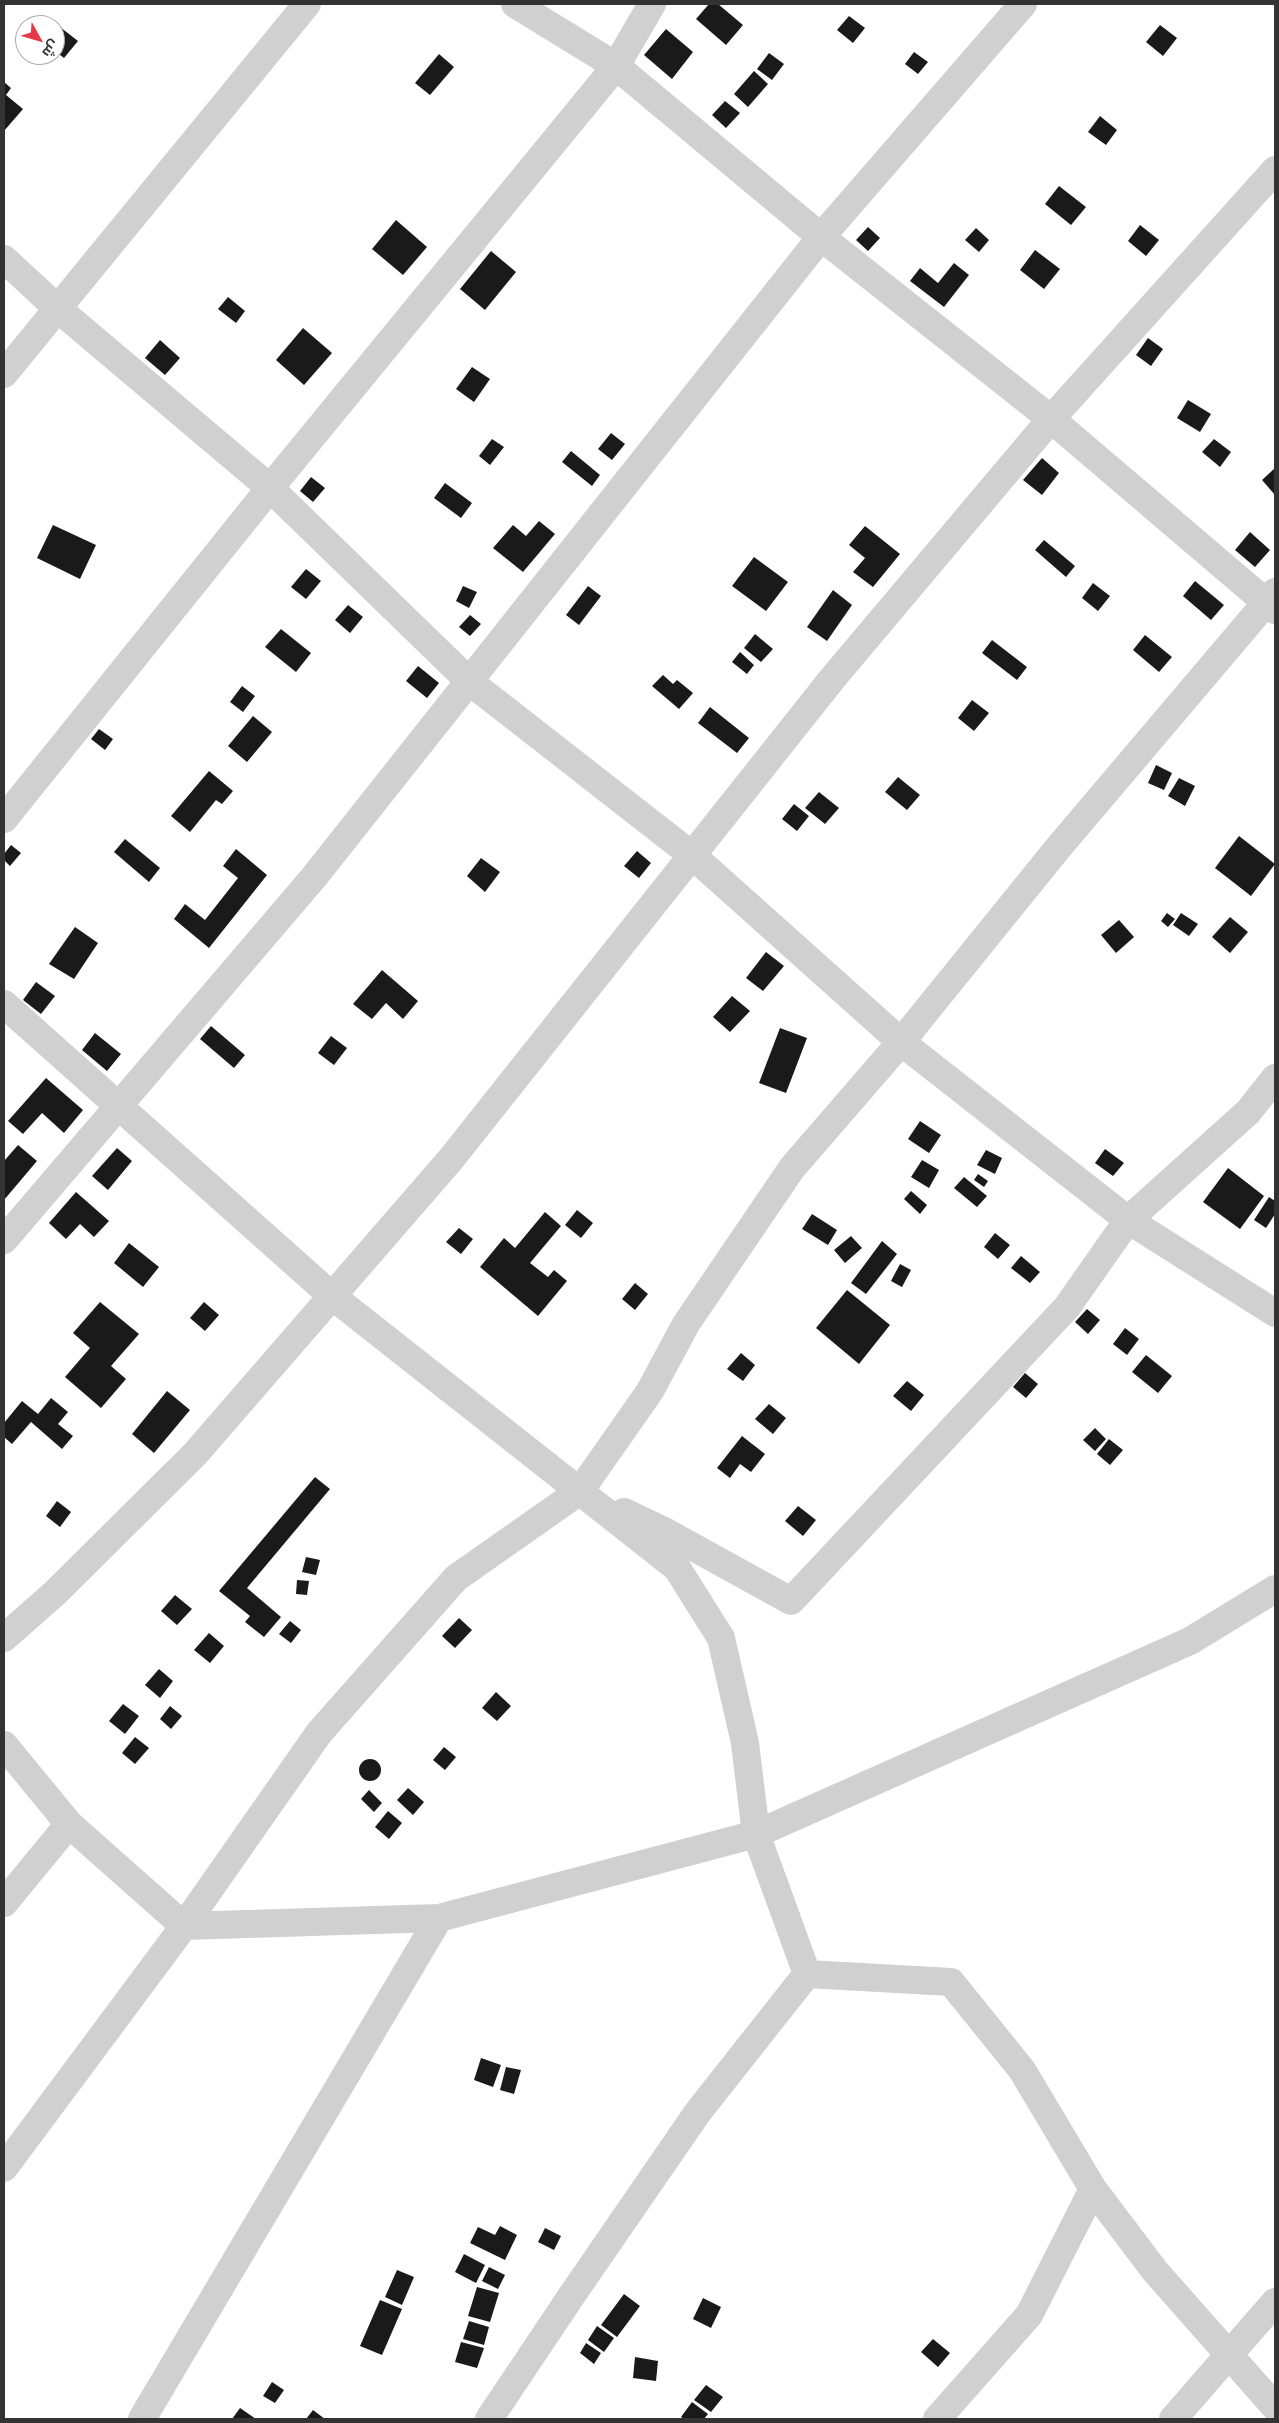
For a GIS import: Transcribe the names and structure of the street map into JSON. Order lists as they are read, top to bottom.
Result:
{
  "north": "bottom right"
}
